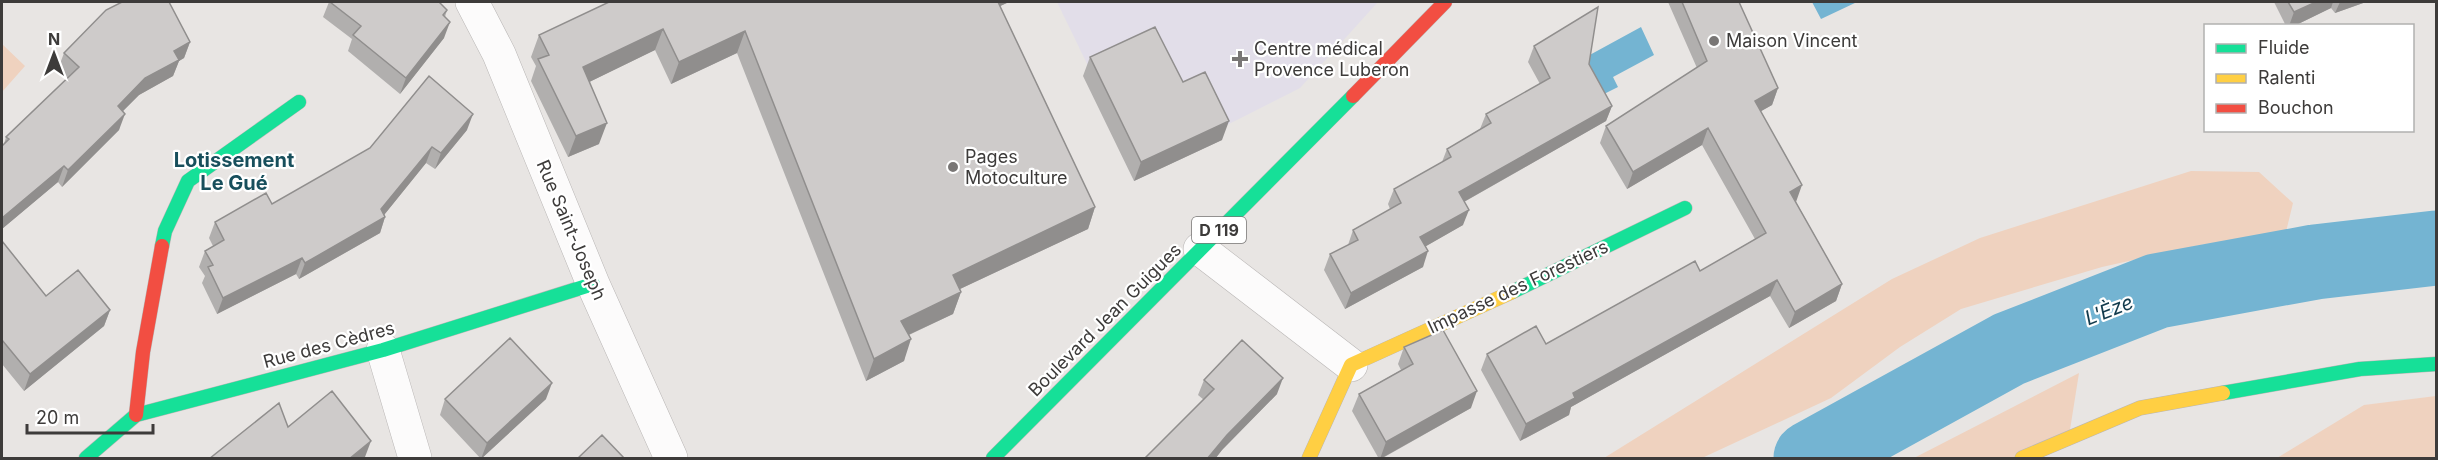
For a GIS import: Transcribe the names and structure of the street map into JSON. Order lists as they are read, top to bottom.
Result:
{
  "streets": {
    "street": [
      "Rue Saint-Joseph",
      "D 119",
      "Impasse des Forestiers",
      "Boulevard Jean Guigues",
      "Rue des Cèdres"
    ]
  },
  "crossings": [
    ["Rue Saint-Joseph", "Rue des Cèdres"]
  ],
  "districts": ["Lotissement Le Gué"],
  "water": ["L'Èze"],
  "places": {
    "other": ["Maison Vincent", "Pages Motoculture"],
    "health": ["Centre médical Provence Luberon"]
  },
  "legend": ["Fluide", "Ralenti", "Bouchon"],
  "scale_bar": "20 m",
  "north": "top"
}
